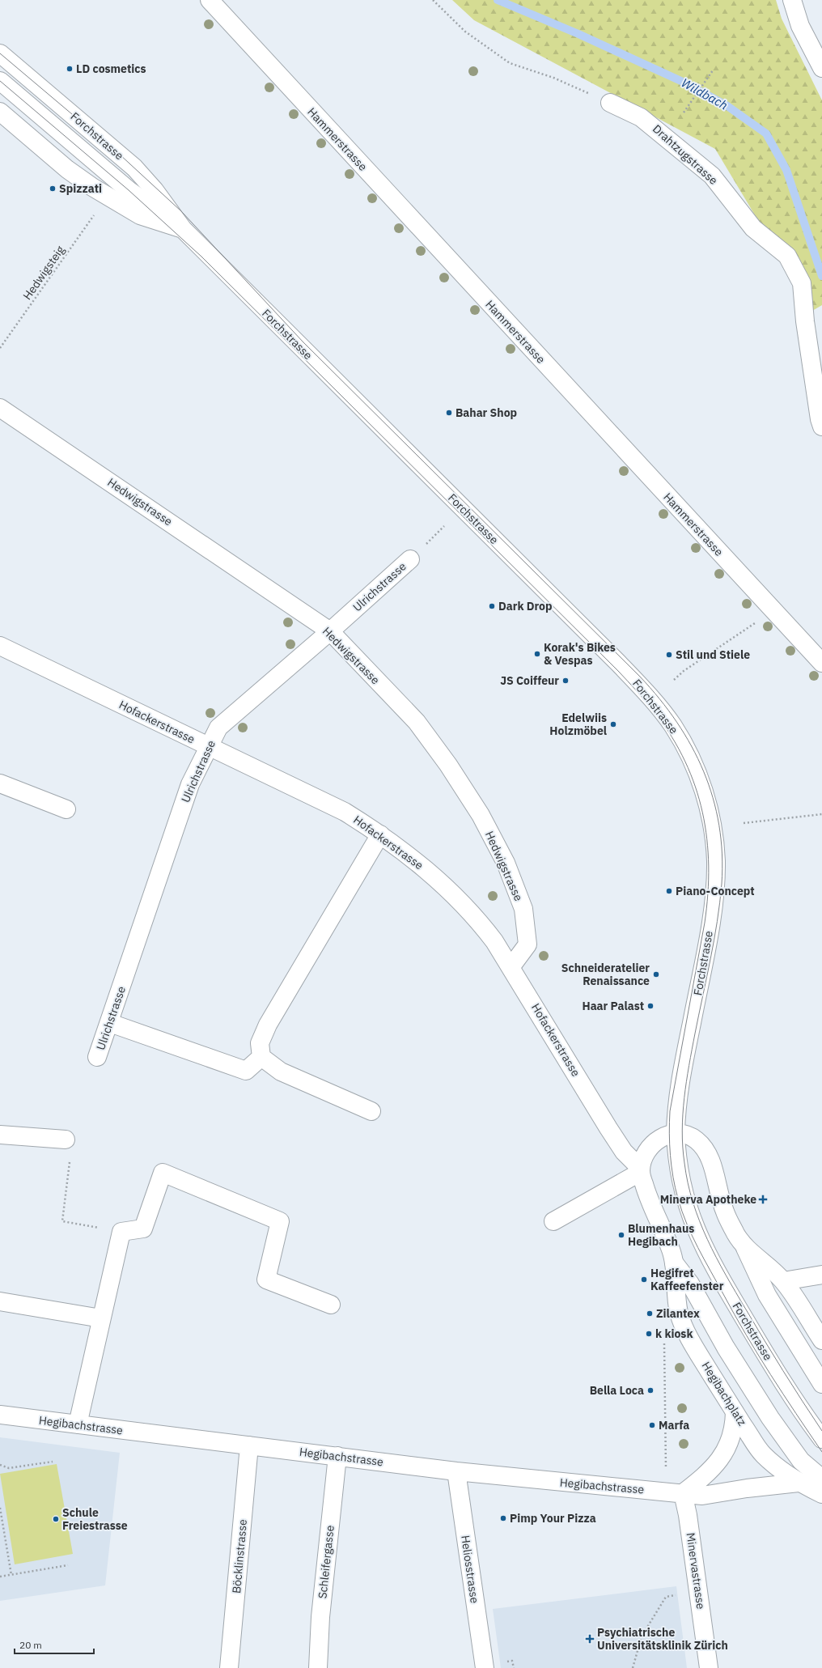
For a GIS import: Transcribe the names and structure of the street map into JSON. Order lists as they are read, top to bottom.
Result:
{
  "streets": {
    "street": [
      "Forchstrasse",
      "Hammerstrasse",
      "Drahtzugstrasse",
      "Hedwigstrasse",
      "Ulrichstrasse",
      "Hofackerstrasse",
      "Hegibachplatz",
      "Hegibachstrasse",
      "Böcklinstrasse",
      "Schleifergasse",
      "Heliosstrasse",
      "Minervastrasse"
    ],
    "path": ["Hedwigsteig"]
  },
  "crossings": [
    ["Hedwigstrasse", "Ulrichstrasse"],
    ["Hedwigstrasse", "Hofackerstrasse"],
    ["Ulrichstrasse", "Hofackerstrasse"],
    ["Hofackerstrasse", "Hegibachplatz"],
    ["Hegibachplatz", "Hegibachstrasse"],
    ["Hegibachstrasse", "Böcklinstrasse"],
    ["Hegibachstrasse", "Schleifergasse"],
    ["Hegibachstrasse", "Heliosstrasse"],
    ["Hegibachstrasse", "Minervastrasse"]
  ],
  "water": ["Wildbach"],
  "places": {
    "other": [
      "LD cosmetics",
      "Spizzati",
      "Bahar Shop",
      "Dark Drop",
      "Korak's Bikes & Vespas",
      "Stil und Stiele",
      "JS Coiffeur",
      "Edelwiis Holzmöbel",
      "Piano-Concept",
      "Schneideratelier Renaissance",
      "Haar Palast",
      "Blumenhaus Hegibach",
      "Hegifret Kaffeefenster",
      "Zilantex",
      "k kiosk",
      "Bella Loca",
      "Marfa",
      "Pimp Your Pizza",
      "Schule Freiestrasse"
    ],
    "health": ["Minerva Apotheke", "Psychiatrische Universitätsklinik Zürich"]
  },
  "scale_bar": "20 m"
}
